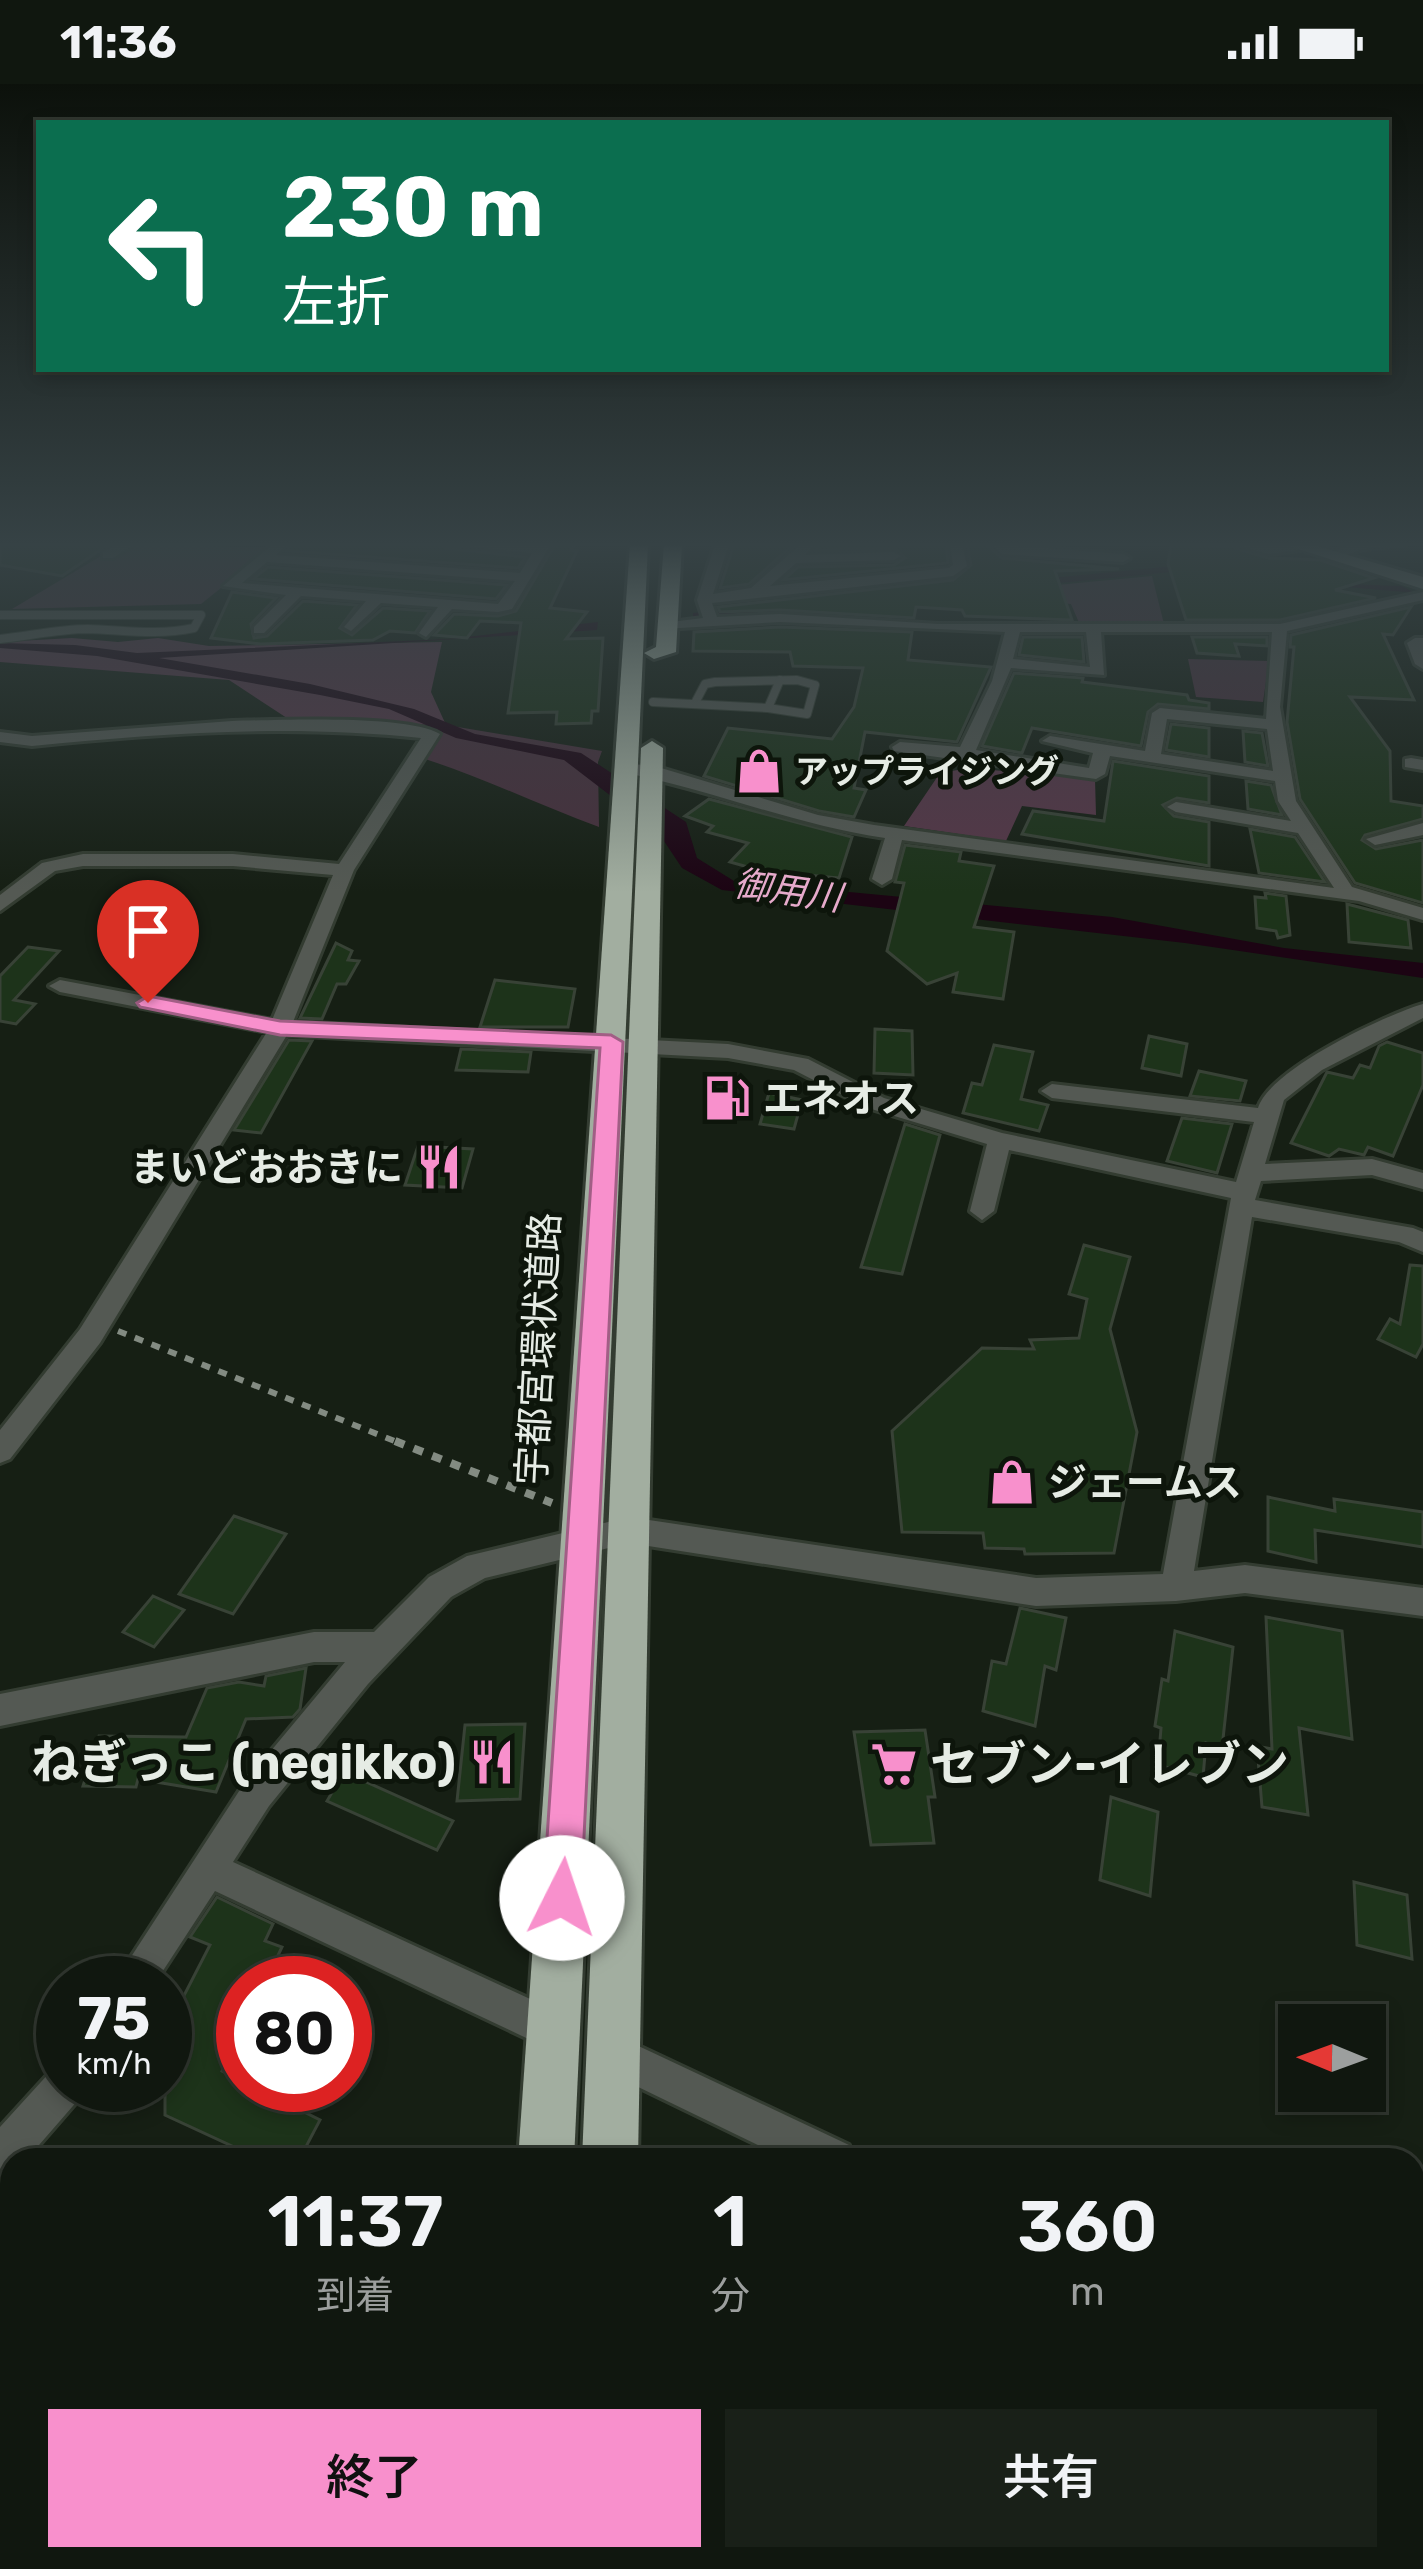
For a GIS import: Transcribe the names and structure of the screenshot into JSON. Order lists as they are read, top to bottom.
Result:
{
  "streets": {
    "highway": ["宇都宮環状道路"]
  },
  "water": ["御用川"],
  "places": {
    "shop": ["アップライジング", "ジェームス"],
    "fuel station": ["エネオス"],
    "restaurant": ["まいどおおきに", "ねぎっこ (negikko)"],
    "supermarket": ["セブン-イレブン"]
  },
  "north": "left",
  "page": {
    "status": "11:36",
    "turn": ["230 m", "左折"],
    "speed": "75 km/h",
    "limit": "80",
    "eta": [
      "11:37",
      "到着",
      "1",
      "分",
      "360",
      "m"
    ],
    "buttons": ["終了", "共有"]
  }
}
